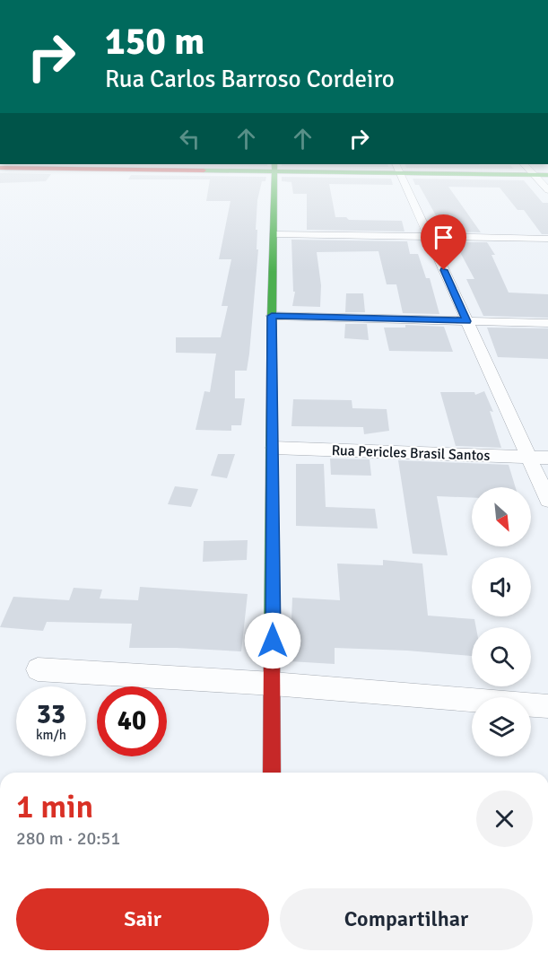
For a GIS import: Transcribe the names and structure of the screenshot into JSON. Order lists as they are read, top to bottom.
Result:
{
  "streets": {
    "street": ["Rua Pericles Brasil Santos"]
  },
  "north": "bottom right",
  "page": {
    "turn": ["150 m", "Rua Carlos Barroso Cordeiro"],
    "speed": "33 km/h",
    "limit": "40",
    "heading": ["1 min", "280 m · 20:51"],
    "buttons": ["Sair", "Compartilhar"]
  }
}
